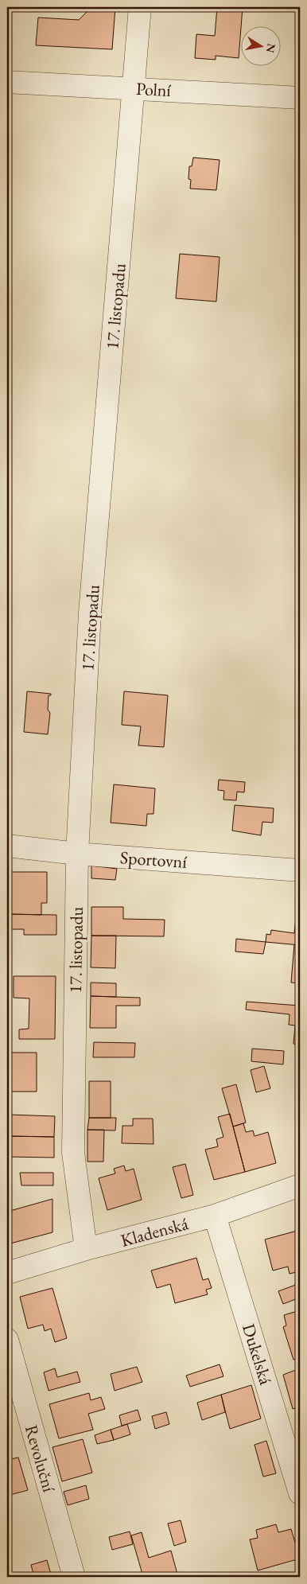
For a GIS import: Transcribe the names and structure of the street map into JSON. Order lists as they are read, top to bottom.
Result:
{
  "streets": {
    "street": [
      "Polní",
      "17. listopadu",
      "Sportovní",
      "Kladenská",
      "Dukelská",
      "Revoluční"
    ]
  },
  "crossings": [
    ["Polní", "17. listopadu"],
    ["17. listopadu", "Sportovní"],
    ["17. listopadu", "Kladenská"],
    ["Kladenská", "Dukelská"]
  ],
  "north": "right"
}
